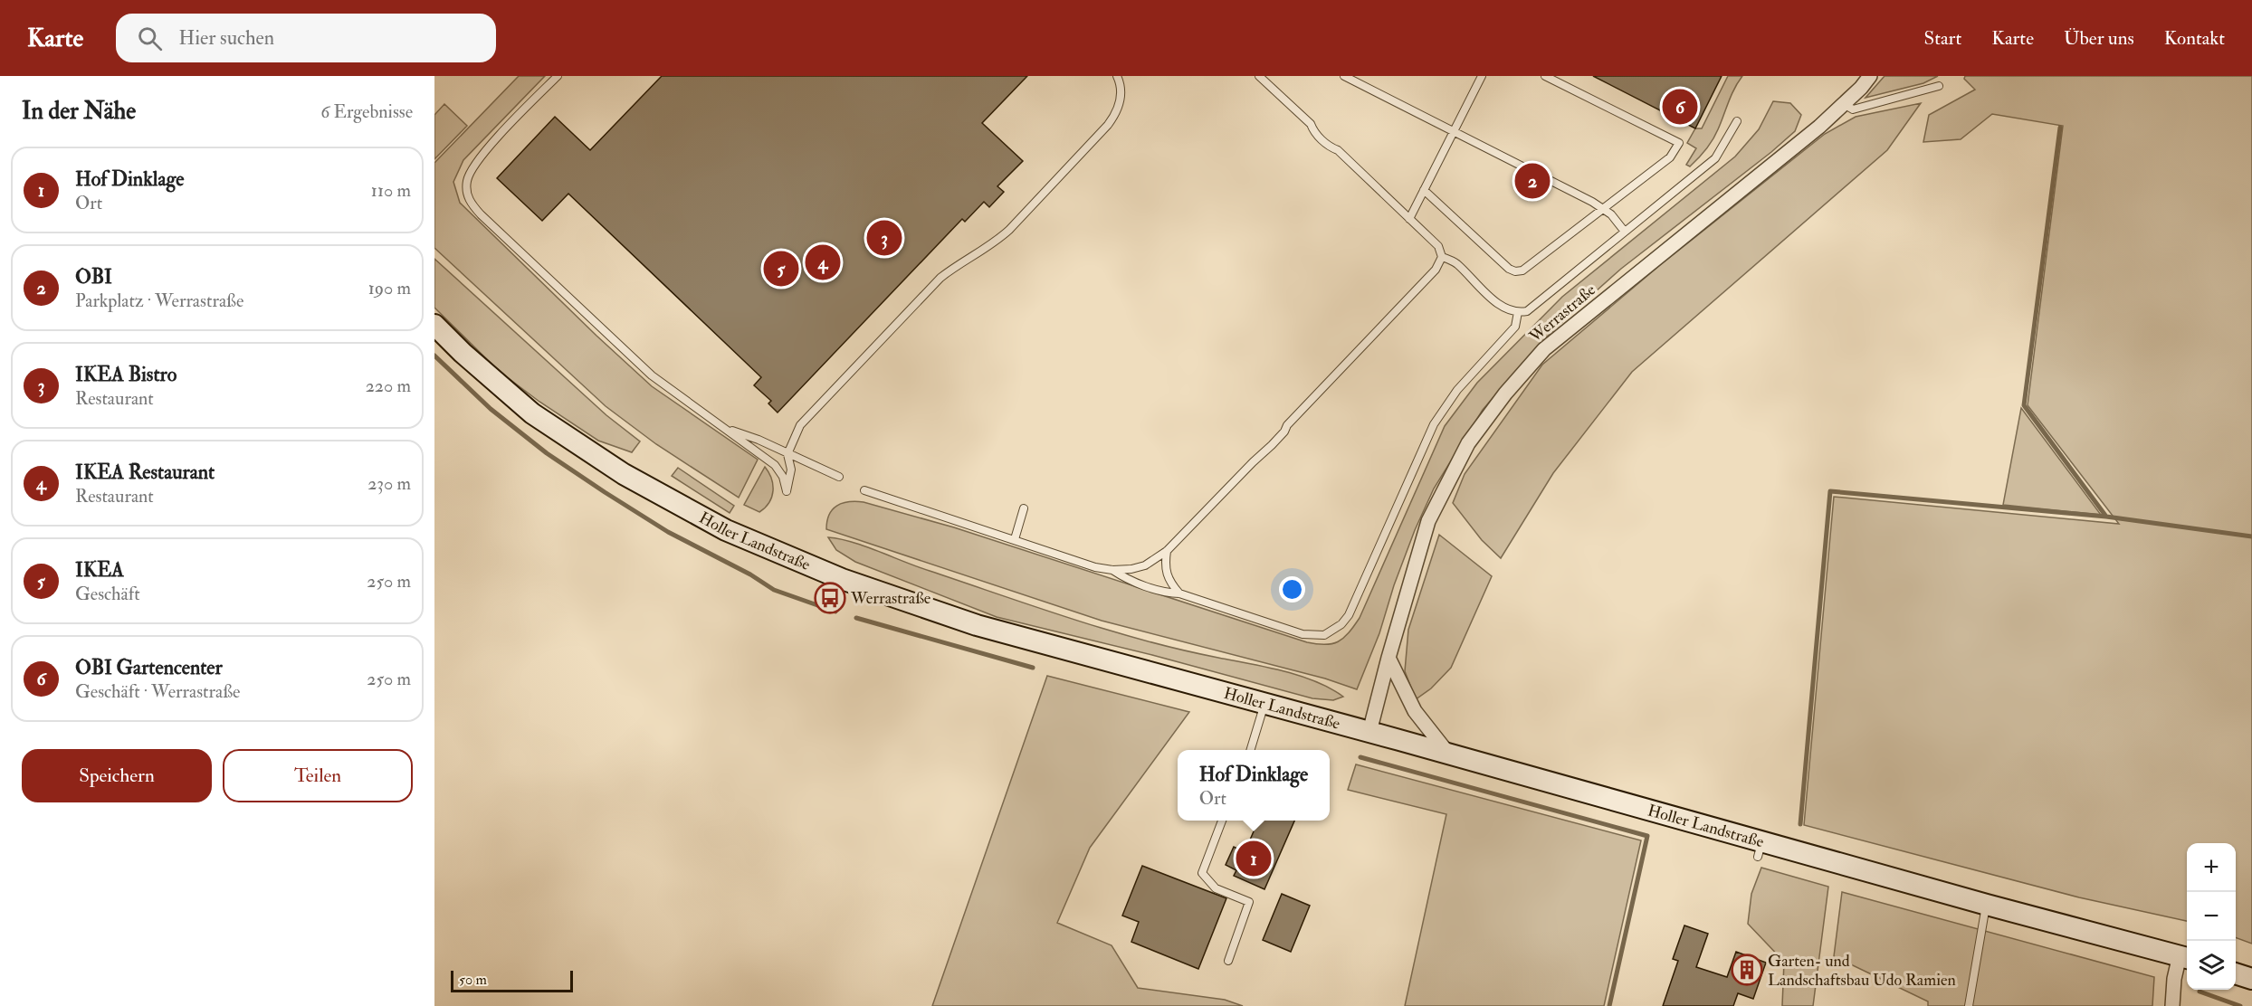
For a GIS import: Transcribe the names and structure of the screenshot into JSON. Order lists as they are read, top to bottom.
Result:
{
  "streets": {
    "main road": ["Holler Landstraße"],
    "street": ["Werrastraße"]
  },
  "crossings": [
    ["Werrastraße", "Holler Landstraße"]
  ],
  "places": {
    "bus stop": ["Werrastraße"],
    "building": ["Garten- und Landschaftsbau Udo Ramien"]
  },
  "scale_bar": "50 m",
  "page": {
    "header": "Karte",
    "search": "Hier suchen",
    "nav": [
      "Start",
      "Karte",
      "Über uns",
      "Kontakt"
    ],
    "heading": ["In der Nähe", "6 Ergebnisse"],
    "pins": [
      "6",
      "2",
      "3",
      "4",
      "5",
      "1"
    ],
    "list": [
      {
        "mark": "1",
        "name": "Hof Dinklage",
        "note": "Ort",
        "value": "110 m"
      },
      {
        "mark": "2",
        "name": "OBI",
        "note": "Parkplatz · Werrastraße",
        "value": "190 m"
      },
      {
        "mark": "3",
        "name": "IKEA Bistro",
        "note": "Restaurant",
        "value": "220 m"
      },
      {
        "mark": "4",
        "name": "IKEA Restaurant",
        "note": "Restaurant",
        "value": "230 m"
      },
      {
        "mark": "5",
        "name": "IKEA",
        "note": "Geschäft",
        "value": "250 m"
      },
      {
        "mark": "6",
        "name": "OBI Gartencenter",
        "note": "Geschäft · Werrastraße",
        "value": "250 m"
      }
    ],
    "buttons": ["Speichern", "Teilen"],
    "popup": ["Hof Dinklage", "Ort"],
    "map_buttons": ["+", "−"],
    "scale": "50 m"
  }
}
